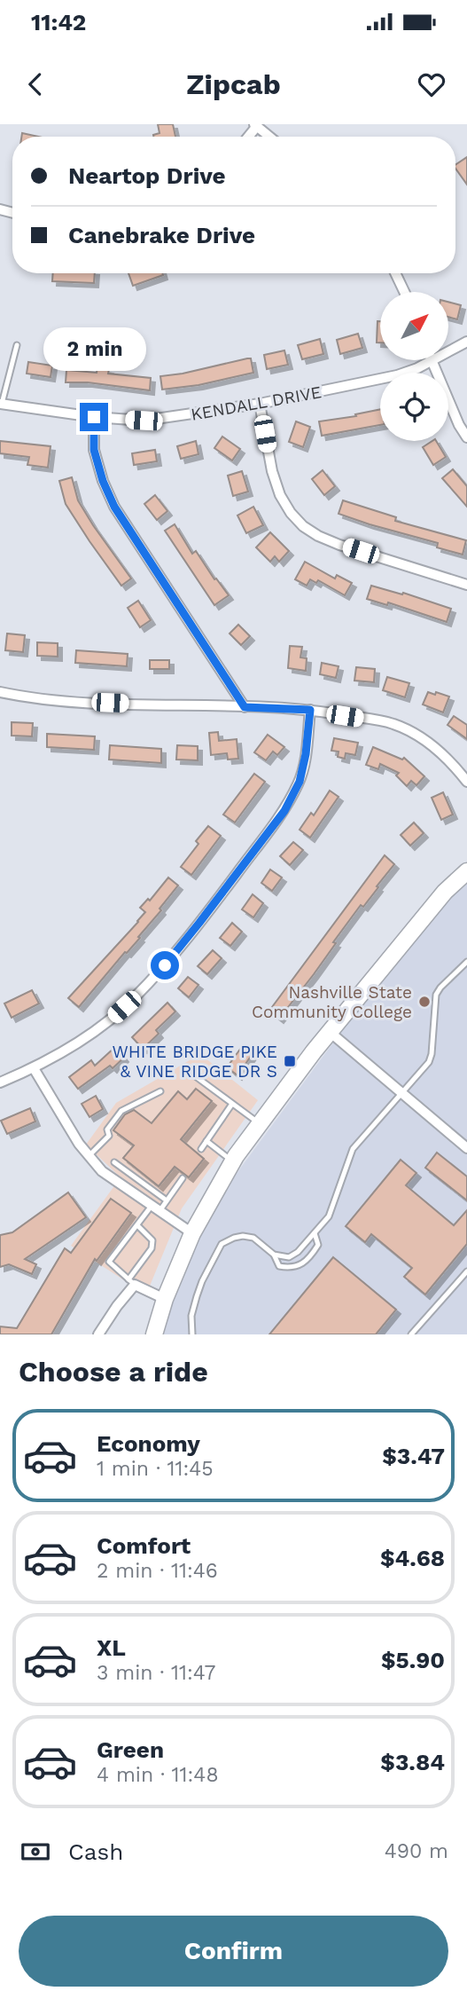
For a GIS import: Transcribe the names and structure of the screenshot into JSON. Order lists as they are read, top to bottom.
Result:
{
  "streets": {
    "street": ["KENDALL DRIVE"]
  },
  "places": {
    "other": ["Nashville State Community College"],
    "transit": ["WHITE BRIDGE PIKE & VINE RIDGE DR S"]
  },
  "north": "top right",
  "page": {
    "status": "11:42",
    "header": "Zipcab",
    "banner": ["Neartop Drive", "Canebrake Drive"],
    "bubble": "2 min",
    "heading": "Choose a ride",
    "list": [
      {
        "name": "Economy",
        "note": "1 min · 11:45",
        "value": "$3.47"
      },
      {
        "name": "Comfort",
        "note": "2 min · 11:46",
        "value": "$4.68"
      },
      {
        "name": "XL",
        "note": "3 min · 11:47",
        "value": "$5.90"
      },
      {
        "name": "Green",
        "note": "4 min · 11:48",
        "value": "$3.84"
      }
    ],
    "pay": ["Cash", "490 m"],
    "buttons": "Confirm"
  }
}
